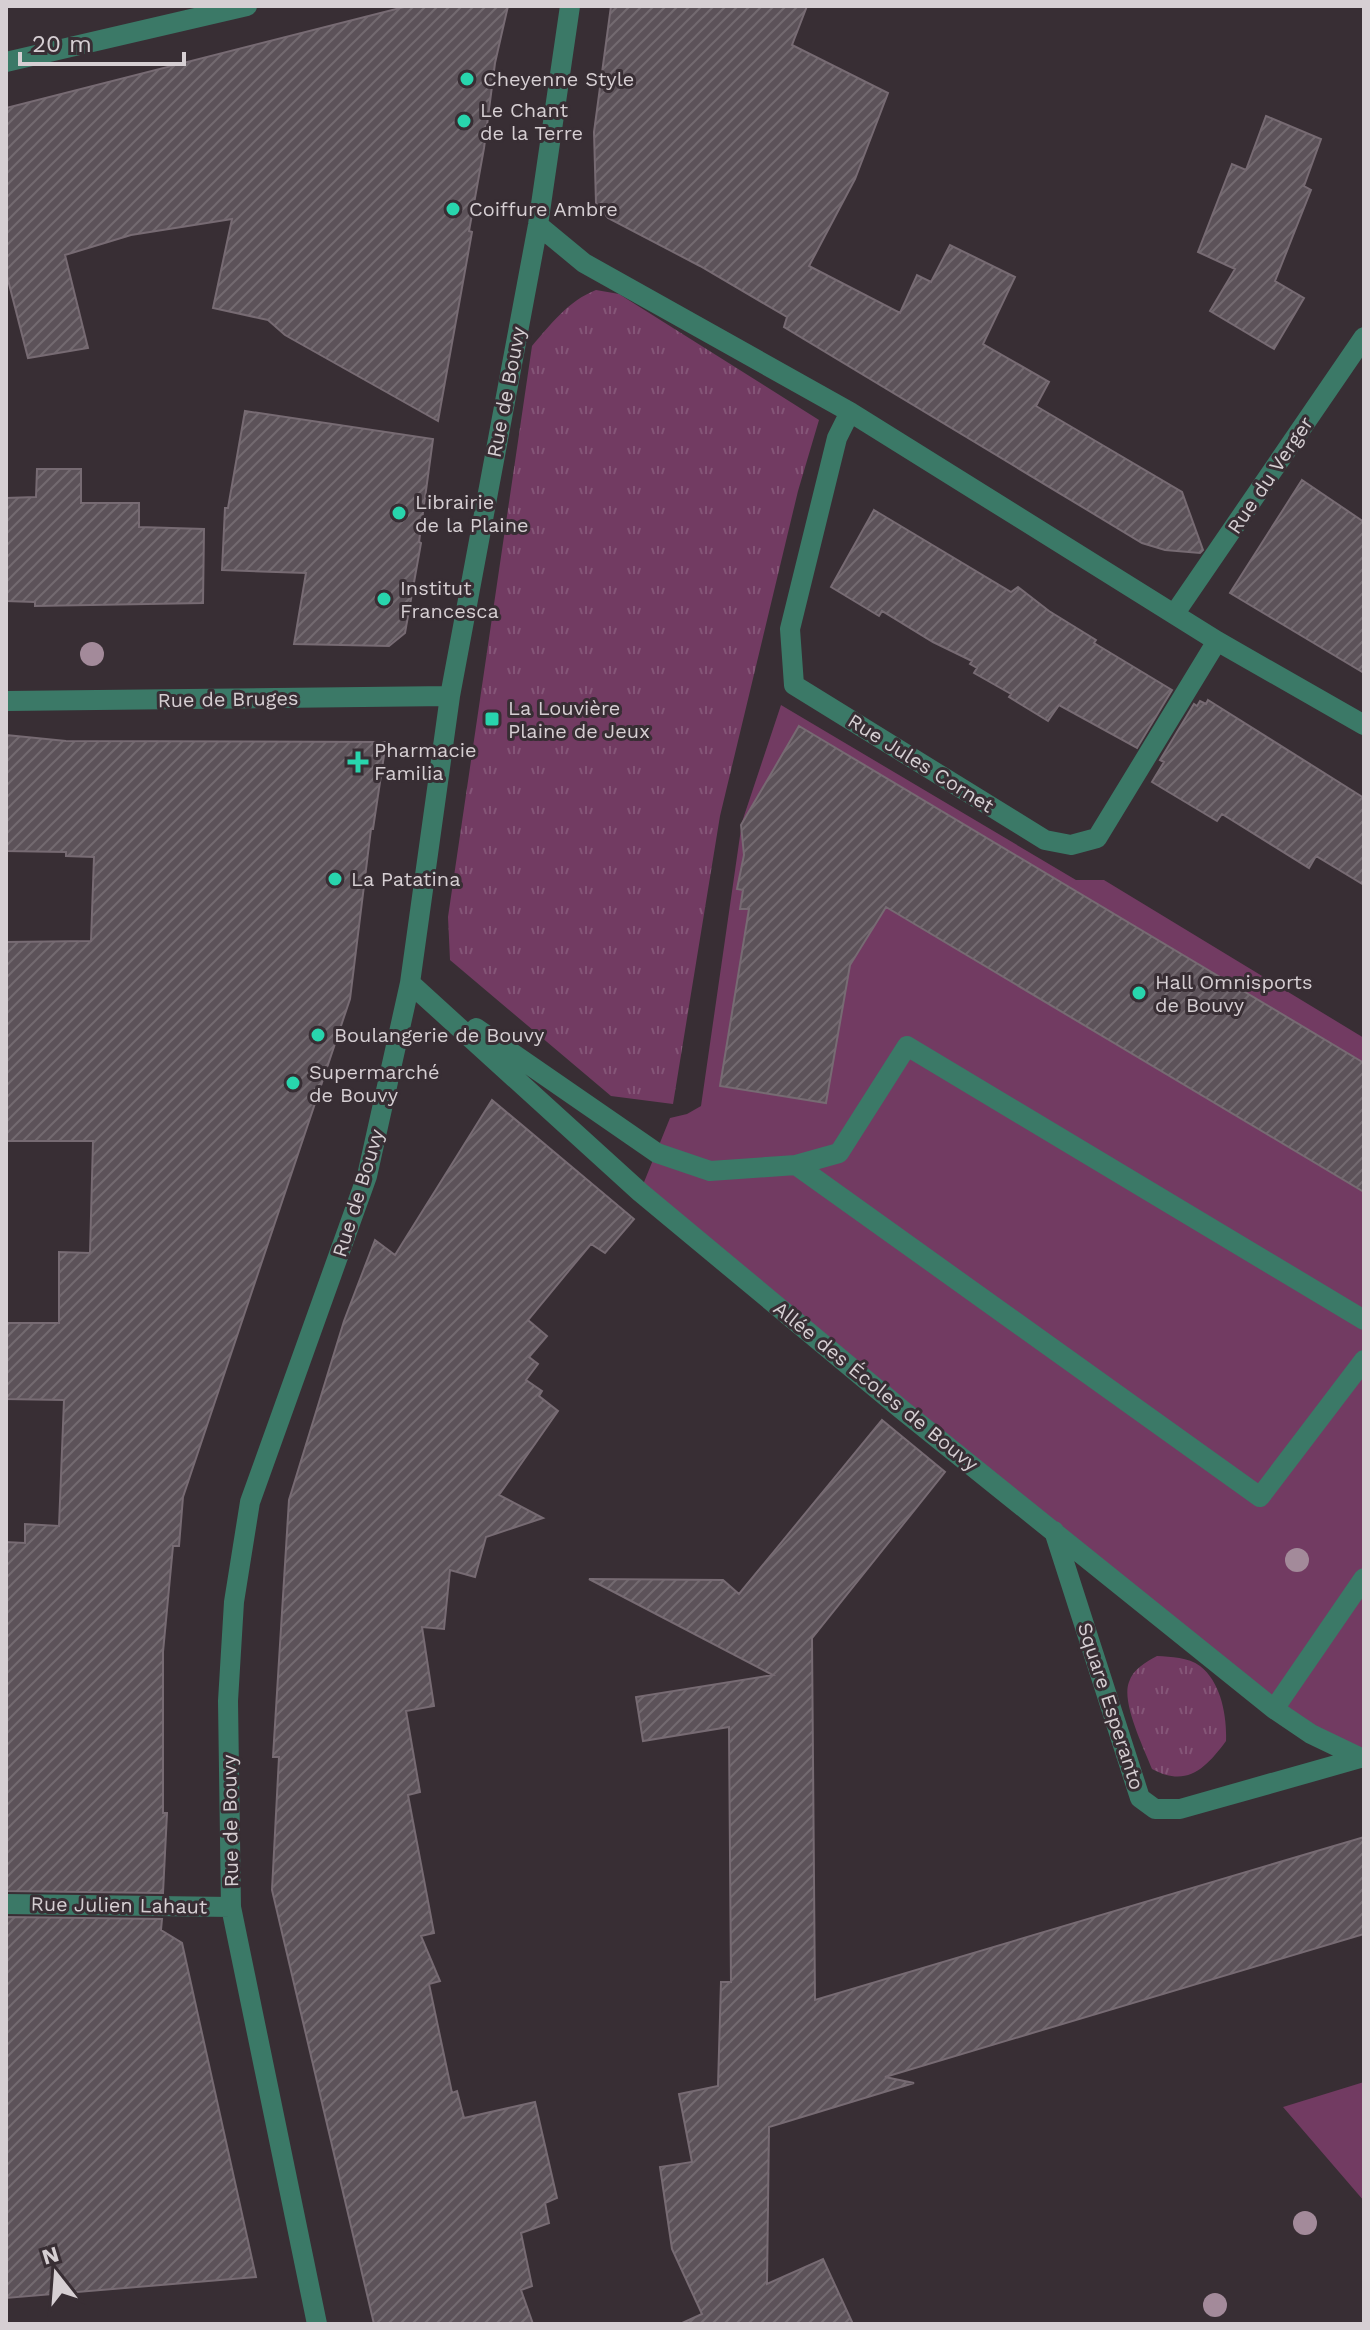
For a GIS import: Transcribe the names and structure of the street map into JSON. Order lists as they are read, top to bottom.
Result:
{
  "streets": {
    "street": [
      "Rue de Bouvy",
      "Rue du Verger",
      "Rue de Bruges",
      "Rue Jules Cornet",
      "Allée des Écoles de Bouvy",
      "Square Esperanto",
      "Rue Julien Lahaut"
    ]
  },
  "crossings": [
    ["Rue de Bouvy", "Rue de Bruges"],
    ["Rue de Bouvy", "Allée des Écoles de Bouvy"],
    ["Rue de Bouvy", "Rue Julien Lahaut"],
    ["Allée des Écoles de Bouvy", "Square Esperanto"]
  ],
  "places": {
    "other": [
      "Cheyenne Style",
      "Le Chant de la Terre",
      "Coiffure Ambre",
      "Librairie de la Plaine",
      "Institut Francesca",
      "La Patatina",
      "Hall Omnisports de Bouvy",
      "Boulangerie de Bouvy",
      "Supermarché de Bouvy"
    ],
    "transit": ["La Louvière Plaine de Jeux"],
    "health": ["Pharmacie Familia"]
  },
  "scale_bar": "20 m",
  "north": "top"
}
